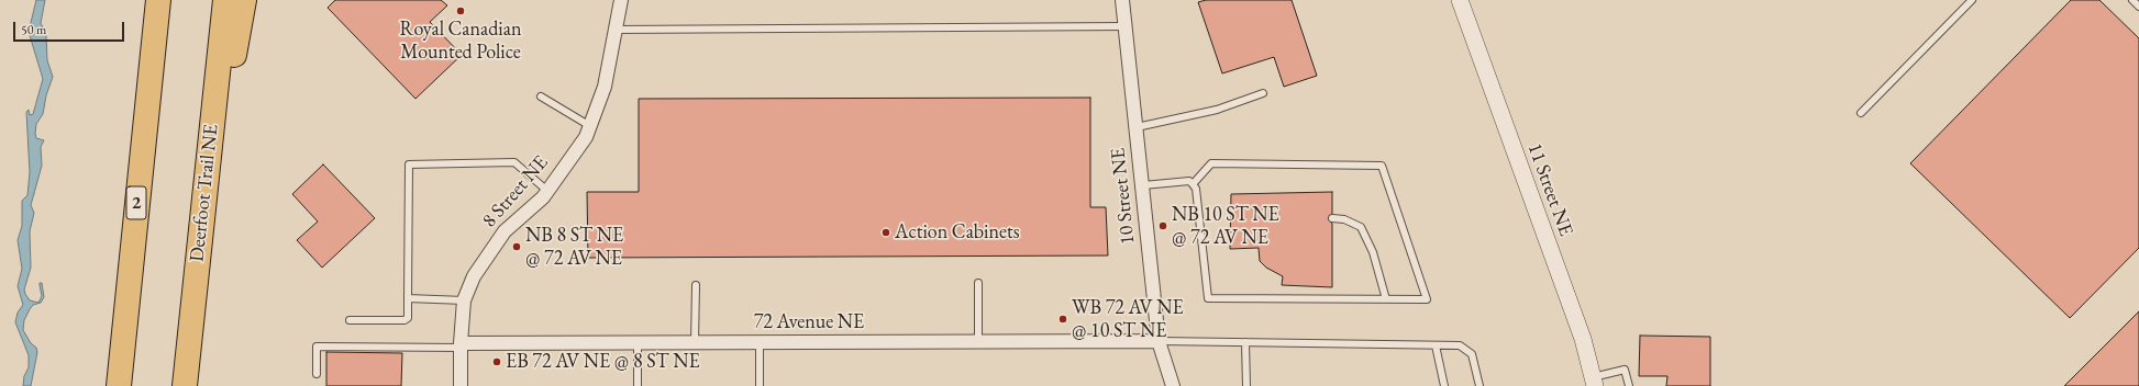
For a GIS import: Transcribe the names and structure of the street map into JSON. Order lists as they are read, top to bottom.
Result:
{
  "streets": {
    "highway": ["Deerfoot Trail NE", "2"],
    "street": [
      "11 Street NE",
      "8 Street NE",
      "10 Street NE",
      "72 Avenue NE"
    ]
  },
  "crossings": [
    ["8 Street NE", "72 Avenue NE"],
    ["10 Street NE", "72 Avenue NE"]
  ],
  "places": [
    "Royal Canadian Mounted Police",
    "NB 10 ST NE @ 72 AV NE",
    "Action Cabinets",
    "NB 8 ST NE @ 72 AV NE",
    "WB 72 AV NE @ 10 ST NE",
    "EB 72 AV NE @ 8 ST NE"
  ],
  "scale_bar": "50 m"
}
